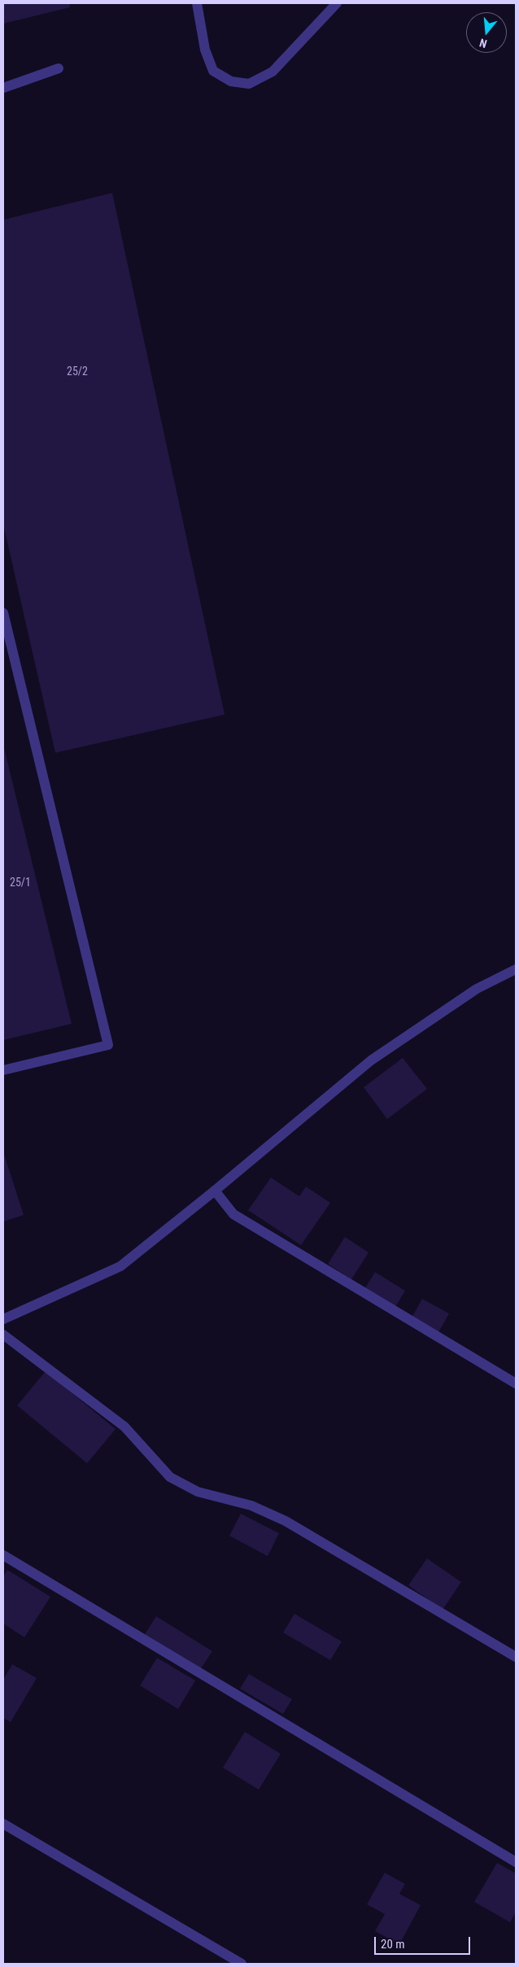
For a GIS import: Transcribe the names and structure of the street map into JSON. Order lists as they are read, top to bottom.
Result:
{
  "house_numbers": ["25/2", "25/1"],
  "scale_bar": "20 m",
  "north": "bottom"
}
